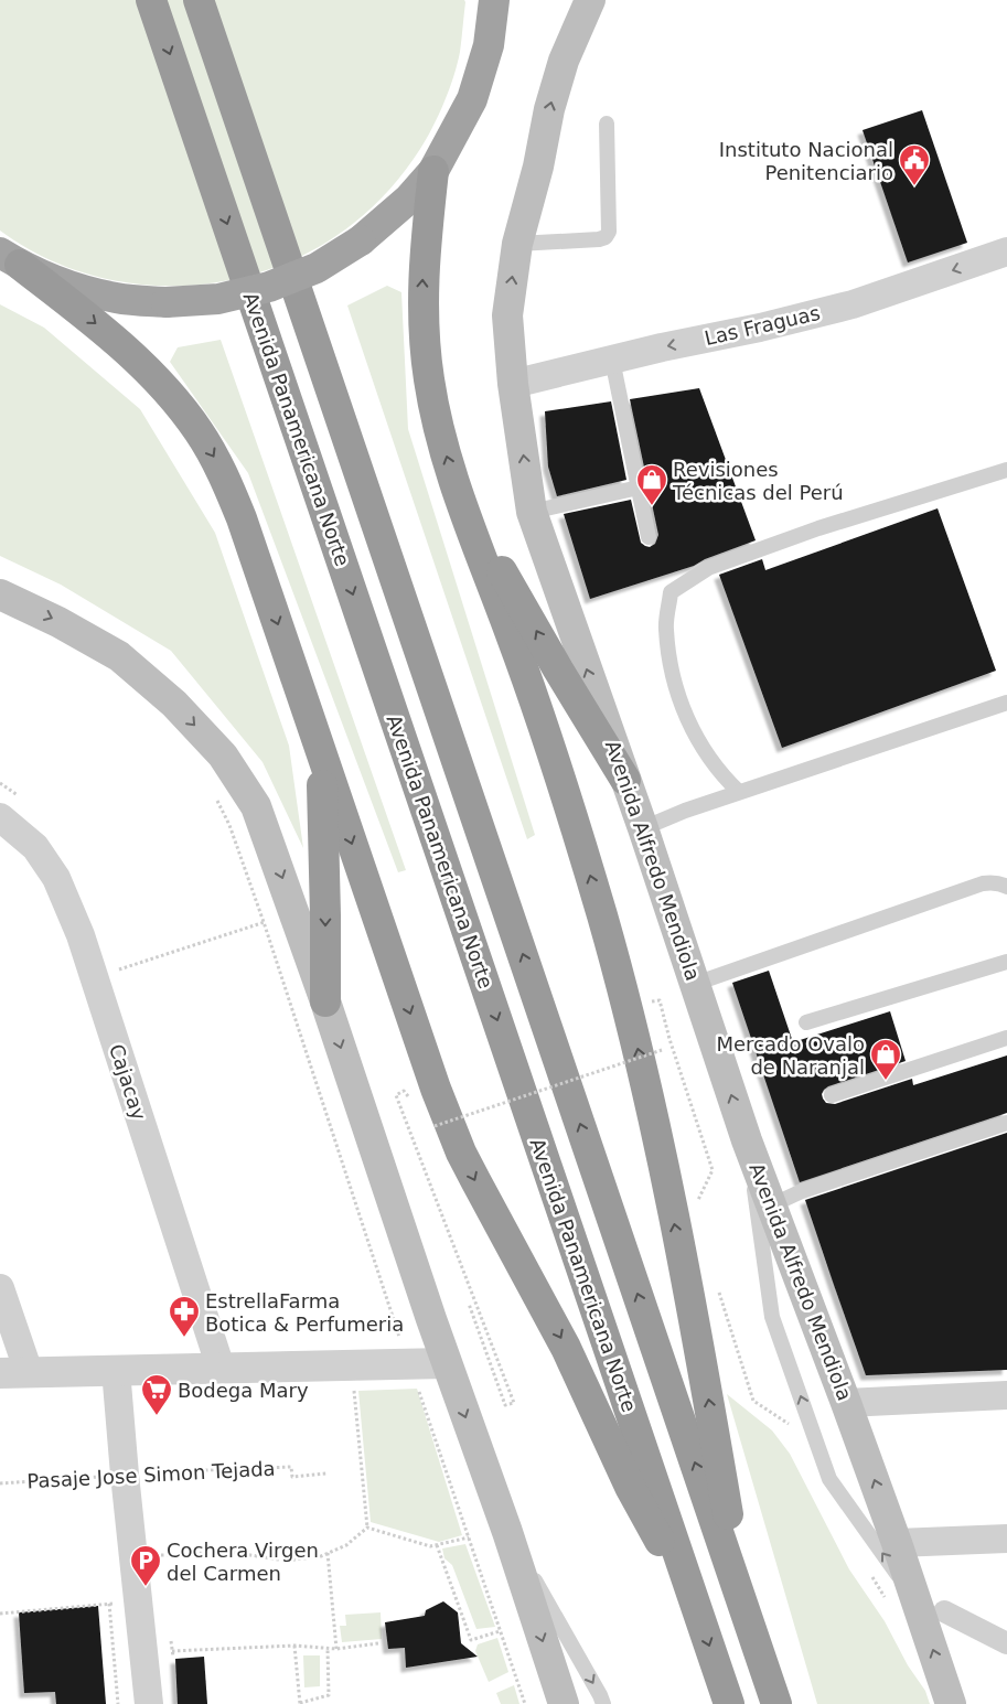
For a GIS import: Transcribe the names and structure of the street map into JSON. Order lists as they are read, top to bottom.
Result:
{
  "streets": {
    "highway": ["Avenida Panamericana Norte"],
    "main road": ["Avenida Alfredo Mendiola"],
    "street": ["Las Fraguas", "Cajacay"],
    "path": ["Pasaje Jose Simon Tejada"]
  },
  "crossings": [
    ["Las Fraguas", "Avenida Alfredo Mendiola"]
  ],
  "one_way": ["Las Fraguas", "Avenida Alfredo Mendiola"],
  "places": {
    "public building": ["Instituto Nacional Penitenciario"],
    "shop": ["Revisiones Técnicas del Perú", "Mercado Ovalo de Naranjal"],
    "pharmacy": ["EstrellaFarma Botica & Perfumeria"],
    "supermarket": ["Bodega Mary"],
    "parking": ["Cochera Virgen del Carmen"]
  }
}
